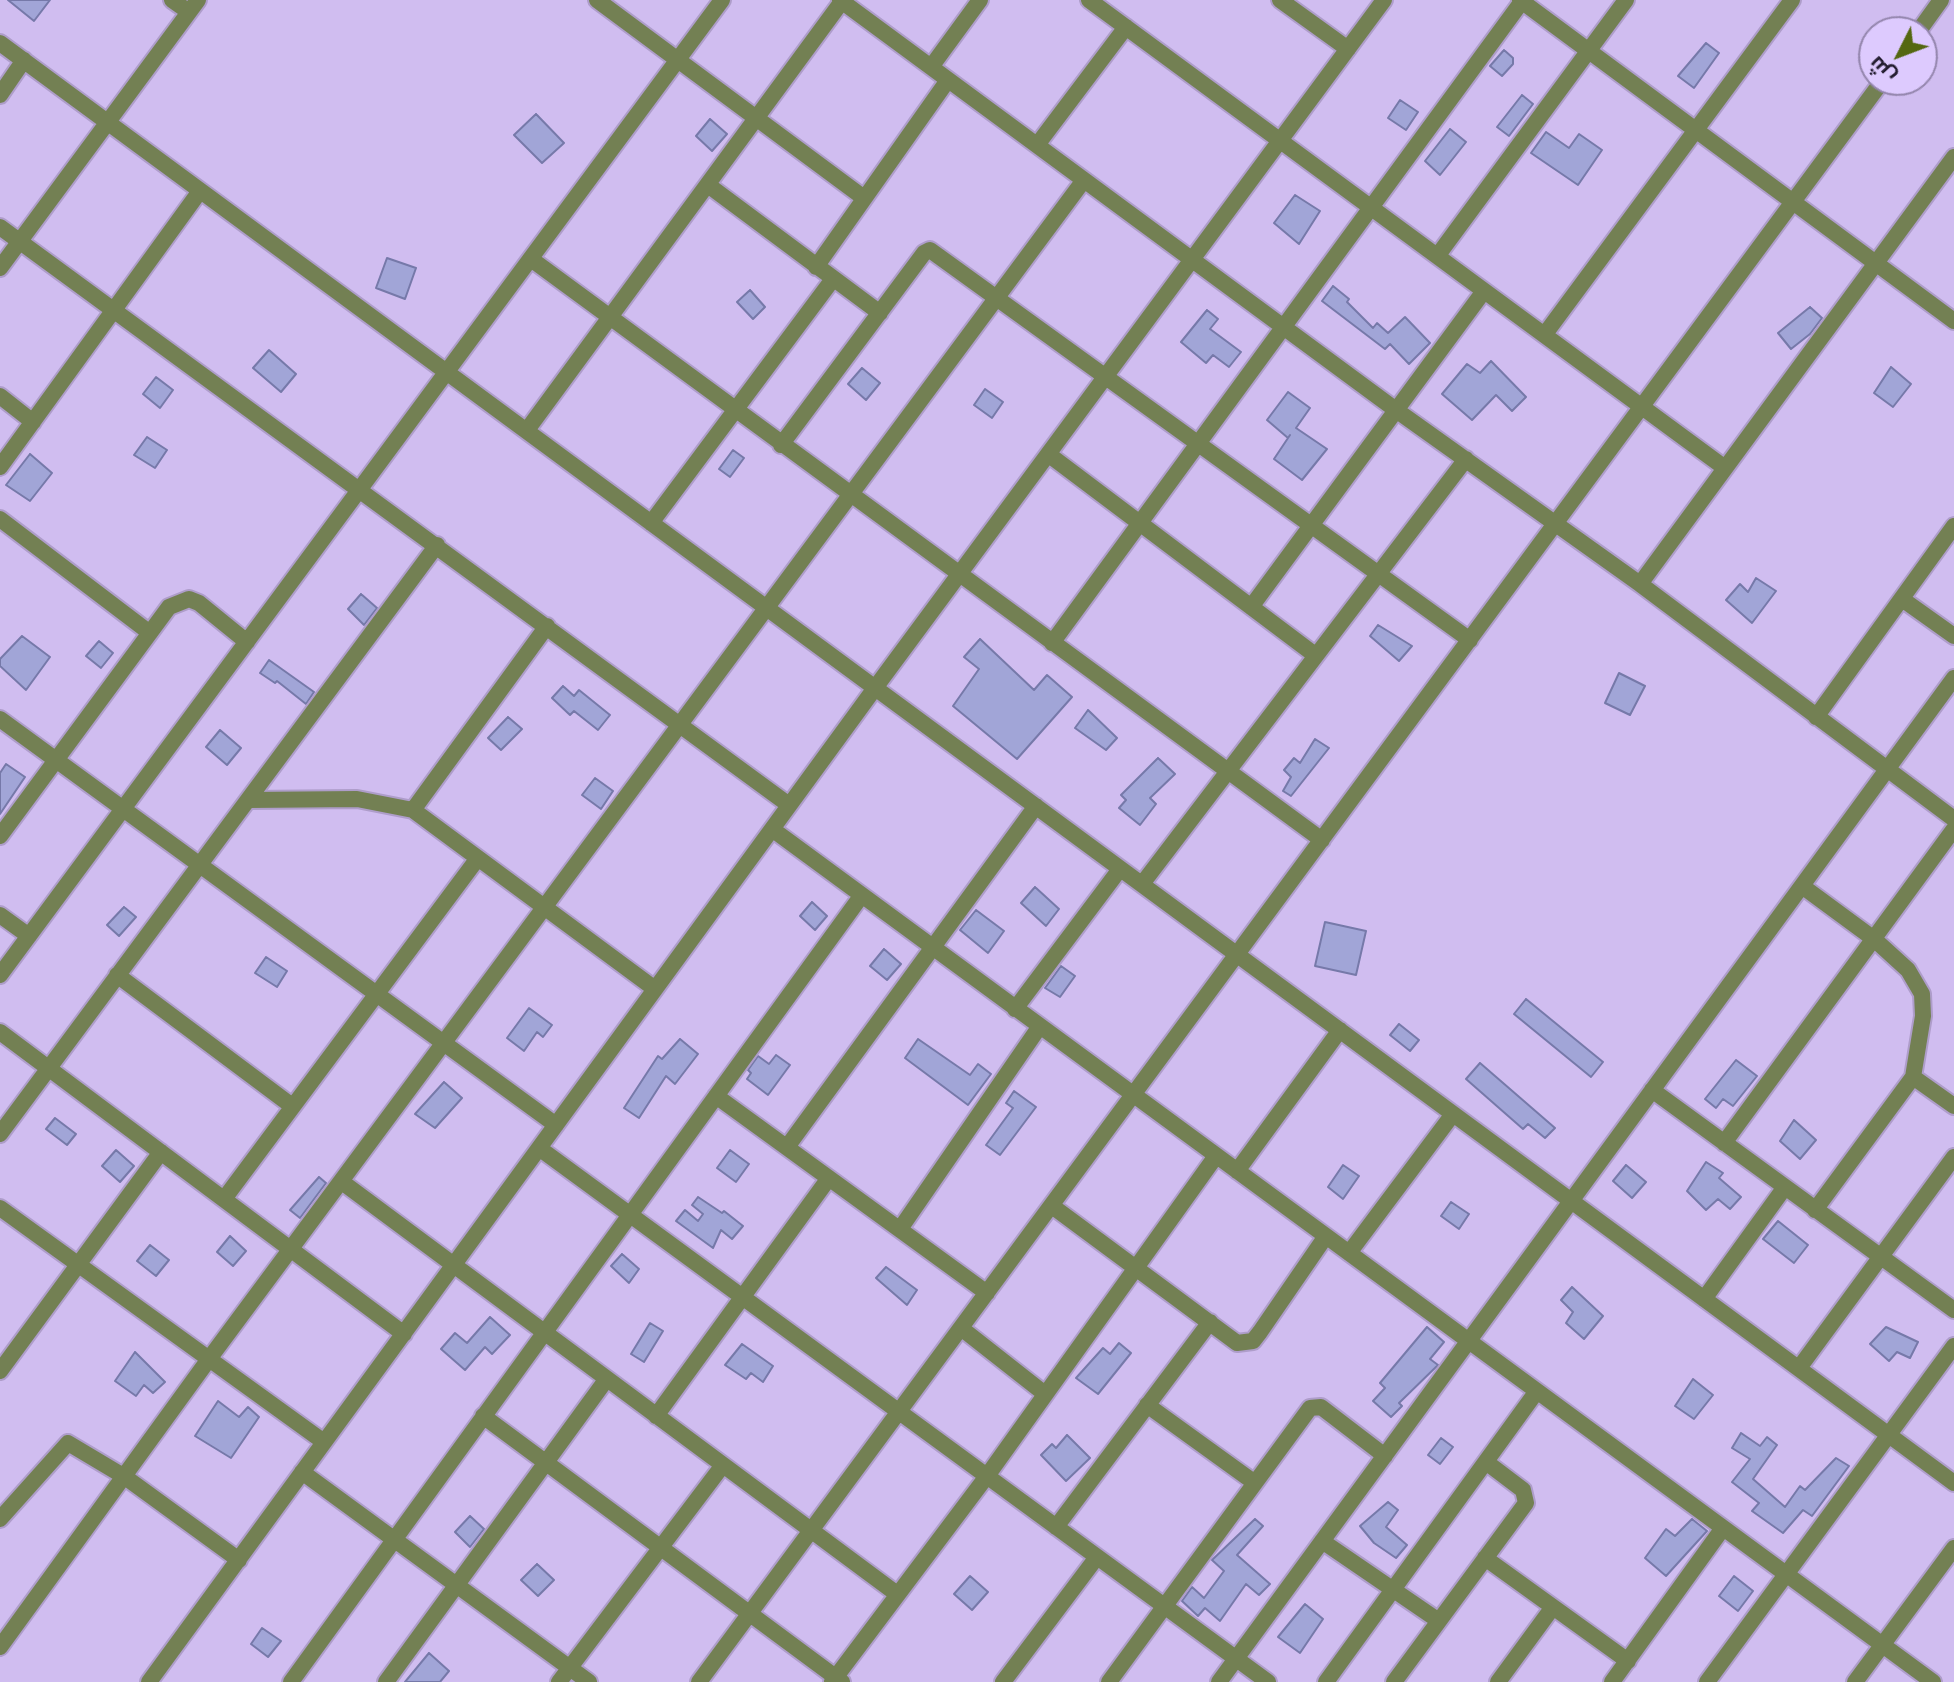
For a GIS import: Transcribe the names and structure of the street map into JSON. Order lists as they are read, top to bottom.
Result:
{
  "north": "bottom left"
}
